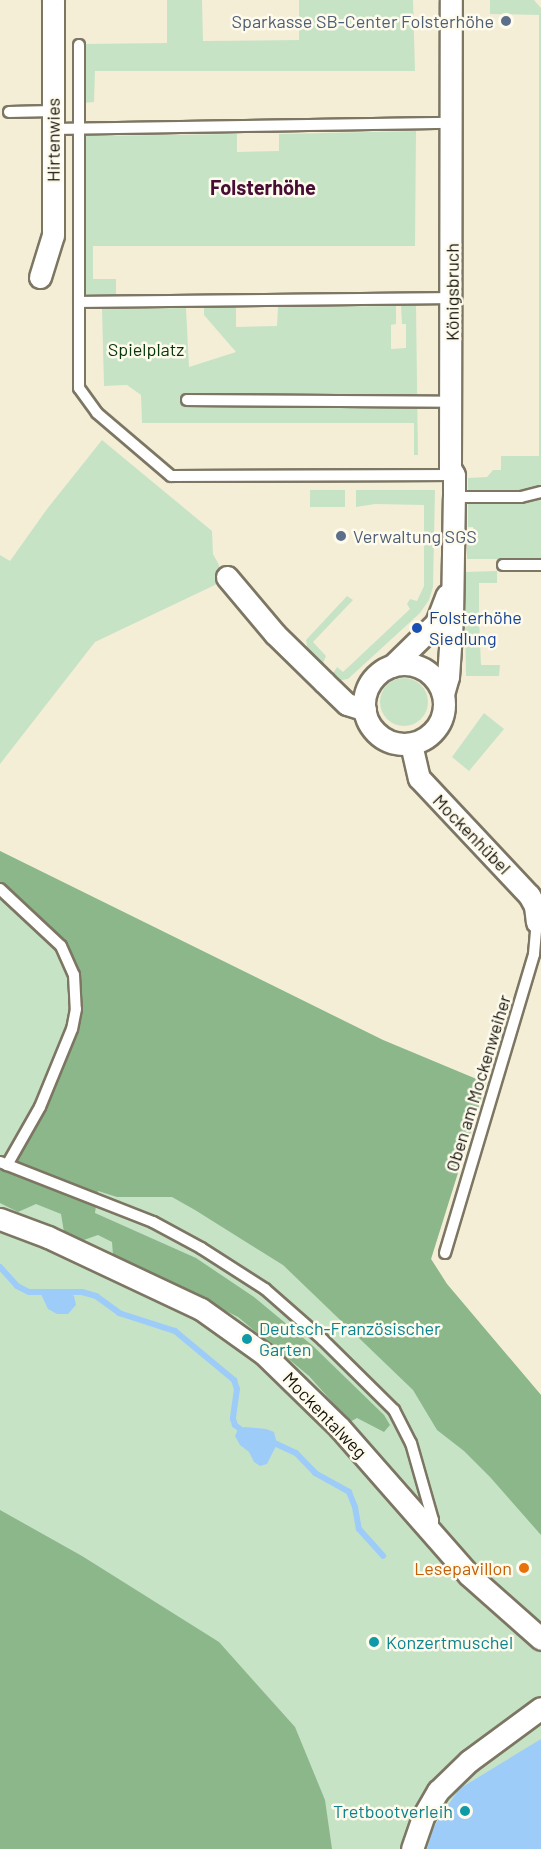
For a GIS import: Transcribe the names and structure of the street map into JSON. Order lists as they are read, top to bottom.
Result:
{
  "streets": {
    "street": [
      "Hirtenwies",
      "Königsbruch",
      "Mockenhübel",
      "Mockentalweg"
    ],
    "lane": ["Oben am Mockenweiher"]
  },
  "crossings": [
    ["Königsbruch", "Mockenhübel"],
    ["Mockenhübel", "Oben am Mockenweiher"]
  ],
  "districts": ["Folsterhöhe"],
  "parks": ["Spielplatz"],
  "places": [
    "Sparkasse SB-Center Folsterhöhe",
    "Verwaltung SGS",
    "Folsterhöhe Siedlung",
    "Deutsch-Französischer Garten",
    "Lesepavillon",
    "Konzertmuschel",
    "Tretbootverleih"
  ]
}
